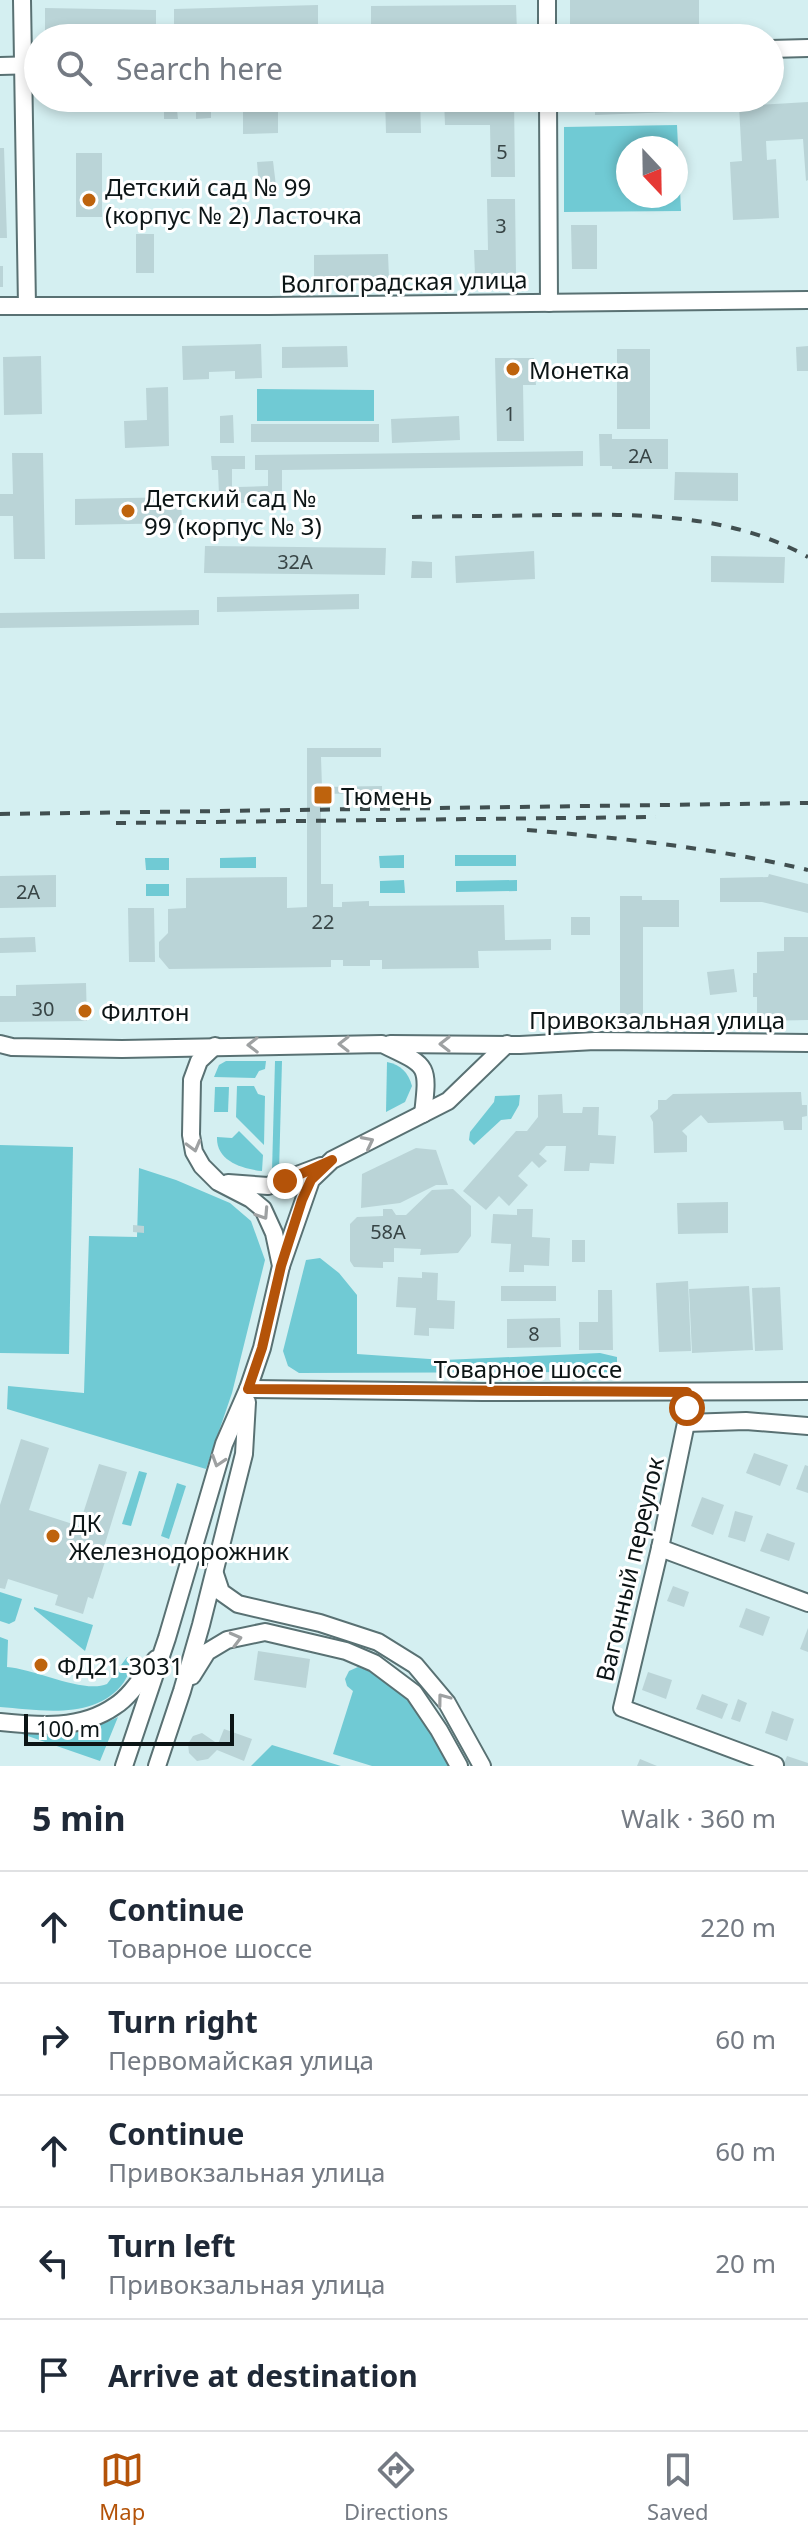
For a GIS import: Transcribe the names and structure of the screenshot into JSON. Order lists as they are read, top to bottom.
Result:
{
  "streets": {
    "street": [
      "Волгоградская улица",
      "Привокзальная улица",
      "Товарное шоссе",
      "Вагонный переулок"
    ]
  },
  "crossings": [
    ["Привокзальная улица", "Товарное шоссе"],
    ["Товарное шоссе", "Вагонный переулок"]
  ],
  "places": {
    "other": [
      "Детский сад № 99 (корпус № 2) Ласточка",
      "Монетка",
      "Детский сад № 99 (корпус № 3)",
      "Филтон",
      "ДК Железнодорожник",
      "ФД21-3031"
    ],
    "transit": ["Тюмень"]
  },
  "house_numbers": [
    "5",
    "3",
    "1",
    "2А",
    "32А",
    "2А",
    "22",
    "30",
    "58А",
    "8"
  ],
  "scale_bar": "100 m",
  "north": "bottom",
  "page": {
    "search": "Search here",
    "scale": "100 m",
    "heading": ["5 min", "Walk · 360 m"],
    "list": [
      ["Continue", "Товарное шоссе", "220 m"],
      ["Turn right", "Первомайская улица", "60 m"],
      ["Continue", "Привокзальная улица", "60 m"],
      ["Turn left", "Привокзальная улица", "20 m"],
      "Arrive at destination"
    ],
    "nav": ["Map", "Directions", "Saved"]
  }
}
